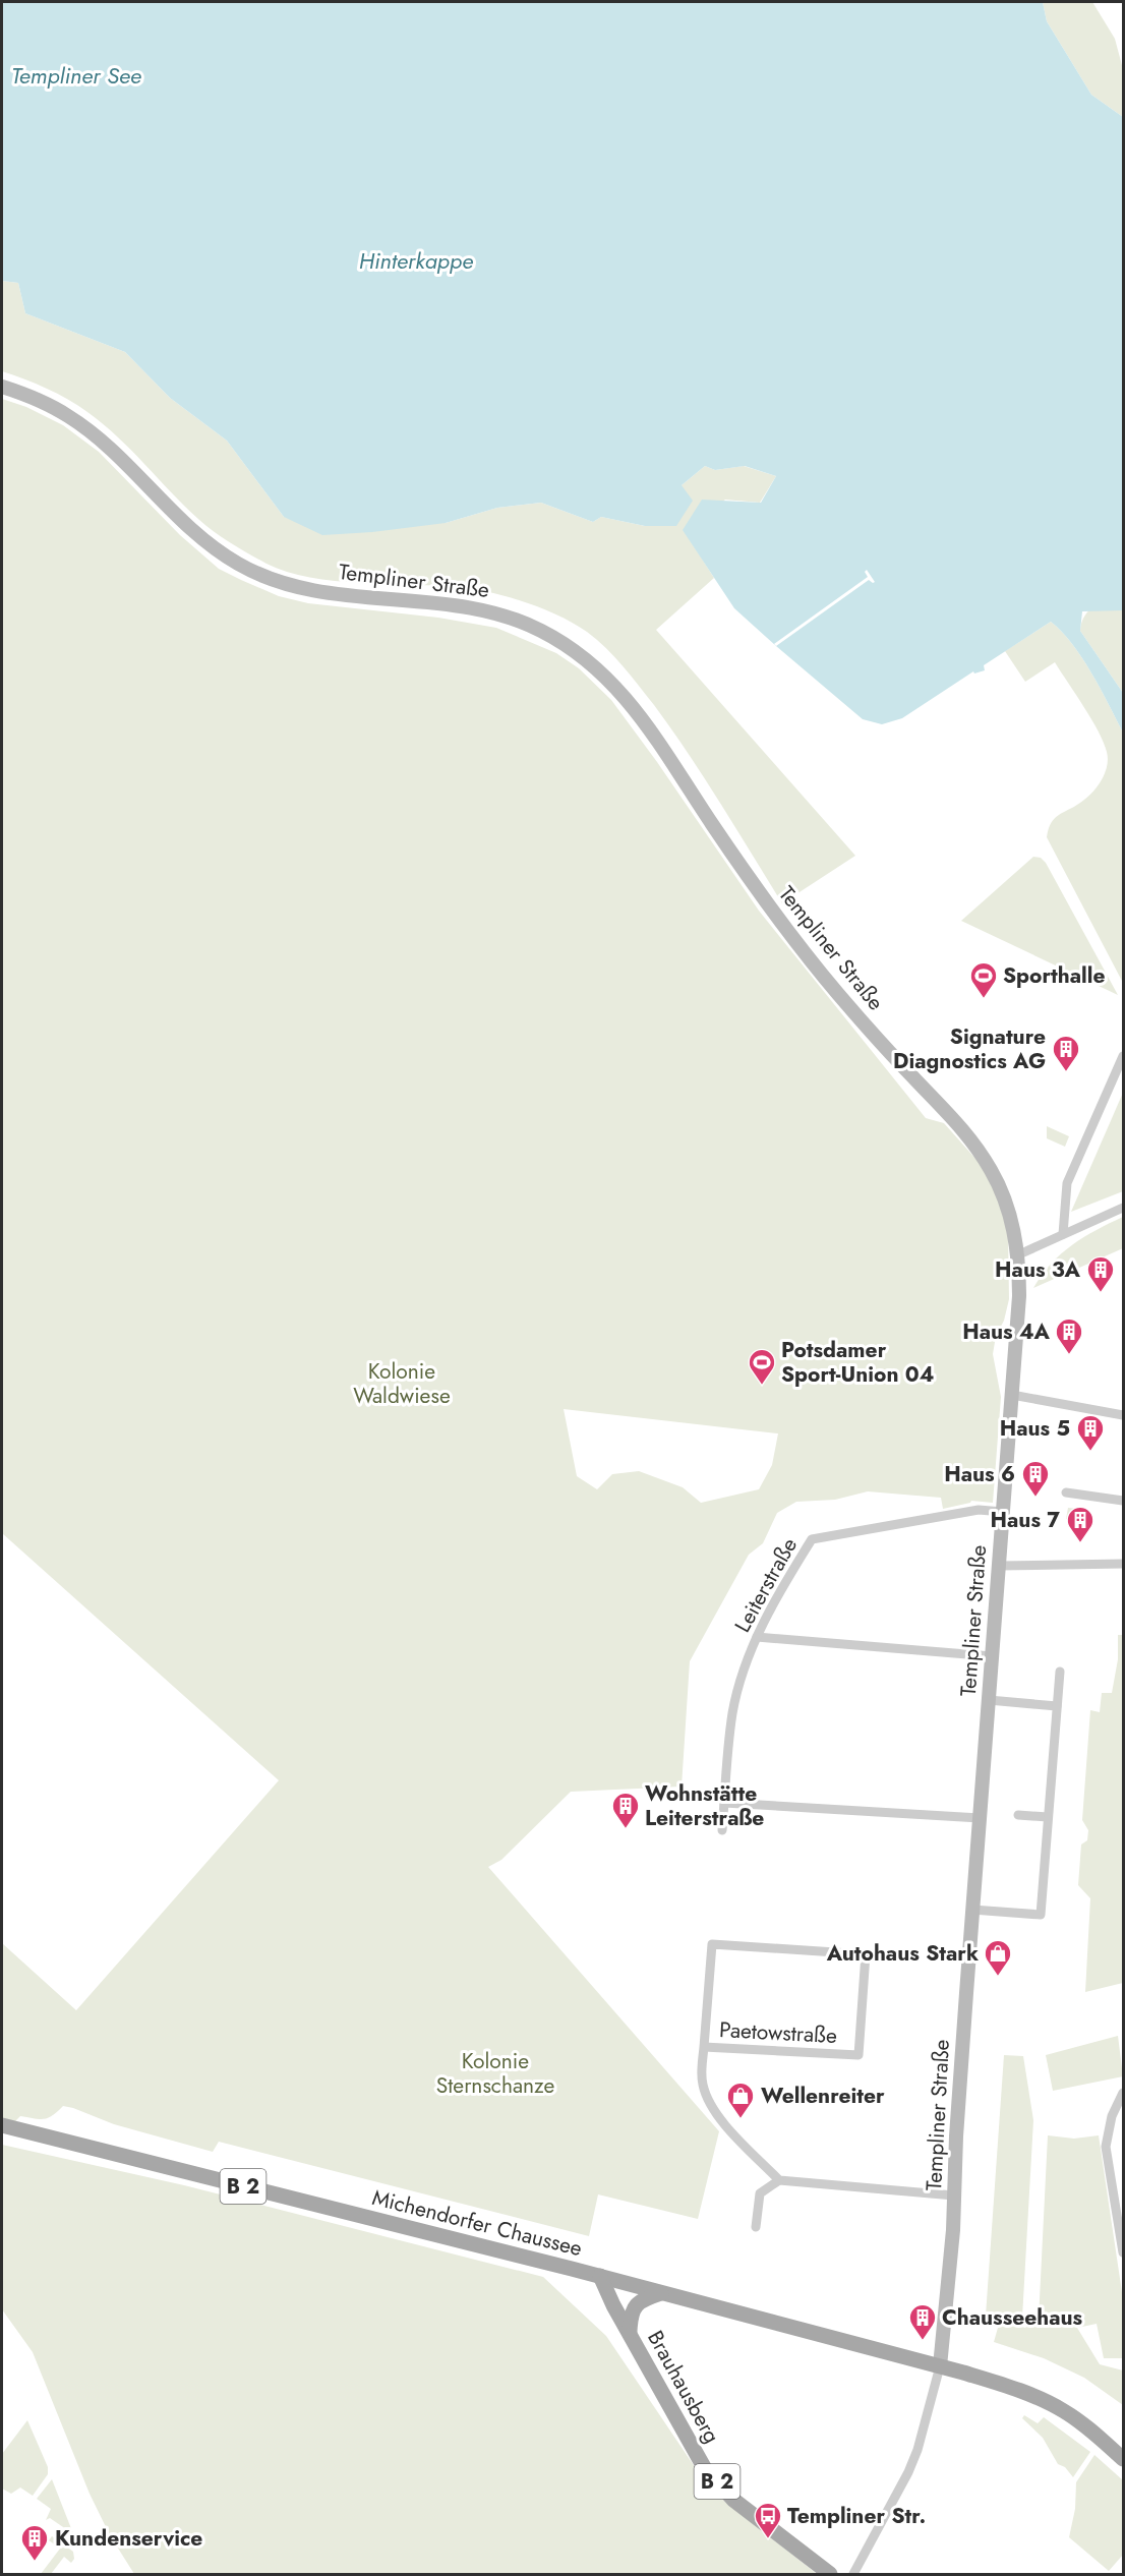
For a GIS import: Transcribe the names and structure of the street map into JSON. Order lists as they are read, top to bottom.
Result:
{
  "streets": {
    "main road": ["B 2", "Michendorfer Chaussee", "Brauhausberg"],
    "street": ["Templiner Straße", "Leiterstraße", "Paetowstraße"]
  },
  "crossings": [
    ["Templiner Straße", "Leiterstraße"],
    ["Templiner Straße", "B 2"],
    ["Templiner Straße", "Michendorfer Chaussee"],
    ["B 2", "Michendorfer Chaussee"],
    ["Michendorfer Chaussee", "Brauhausberg"]
  ],
  "water": ["Templiner See", "Hinterkappe"],
  "parks": ["Kolonie Waldwiese", "Kolonie Sternschanze"],
  "places": {
    "sports": ["Sporthalle", "Potsdamer Sport-Union 04"],
    "building": [
      "Signature Diagnostics AG",
      "Haus 3A",
      "Haus 4A",
      "Haus 5",
      "Haus 6",
      "Haus 7",
      "Wohnstätte Leiterstraße",
      "Chausseehaus",
      "Kundenservice"
    ],
    "shop": ["Autohaus Stark", "Wellenreiter"],
    "bus stop": ["Templiner Str."]
  }
}
